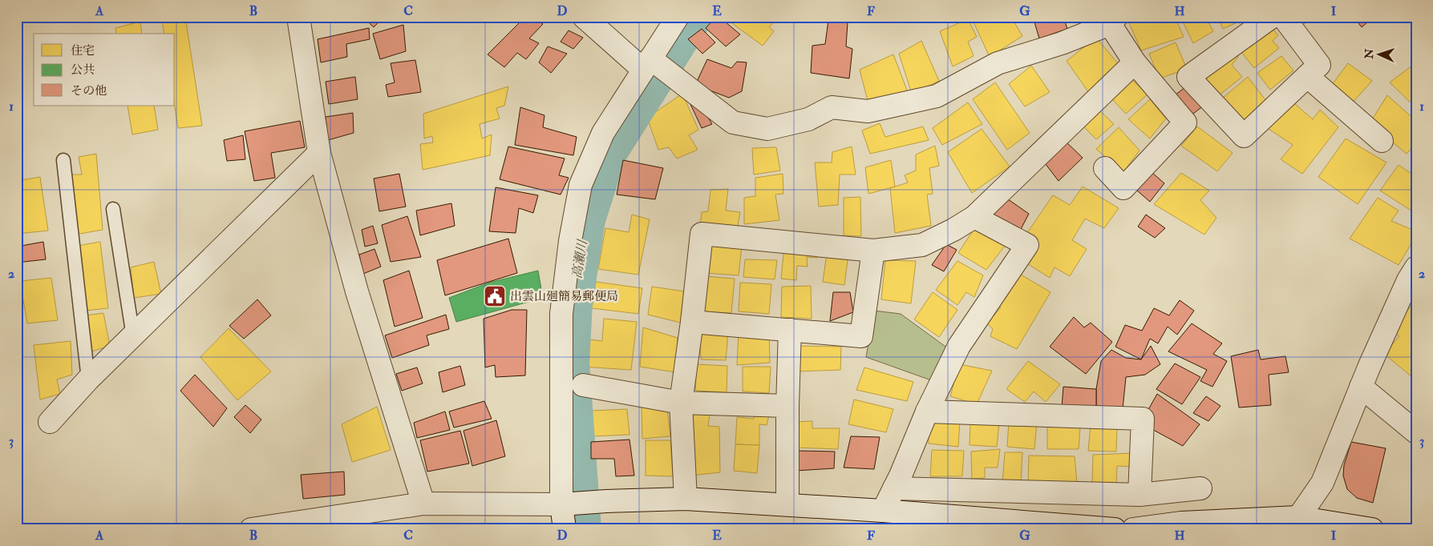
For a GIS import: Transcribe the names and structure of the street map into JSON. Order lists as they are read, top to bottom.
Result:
{
  "water": ["高瀬川"],
  "places": {
    "public building": ["出雲山廻簡易郵便局"]
  },
  "legend": ["住宅", "公共", "その他"],
  "north": "left",
  "grid": {
    "columns": [
      "A",
      "B",
      "C",
      "D",
      "E",
      "F",
      "G",
      "H",
      "I"
    ],
    "rows": ["1", "2", "3"]
  }
}
